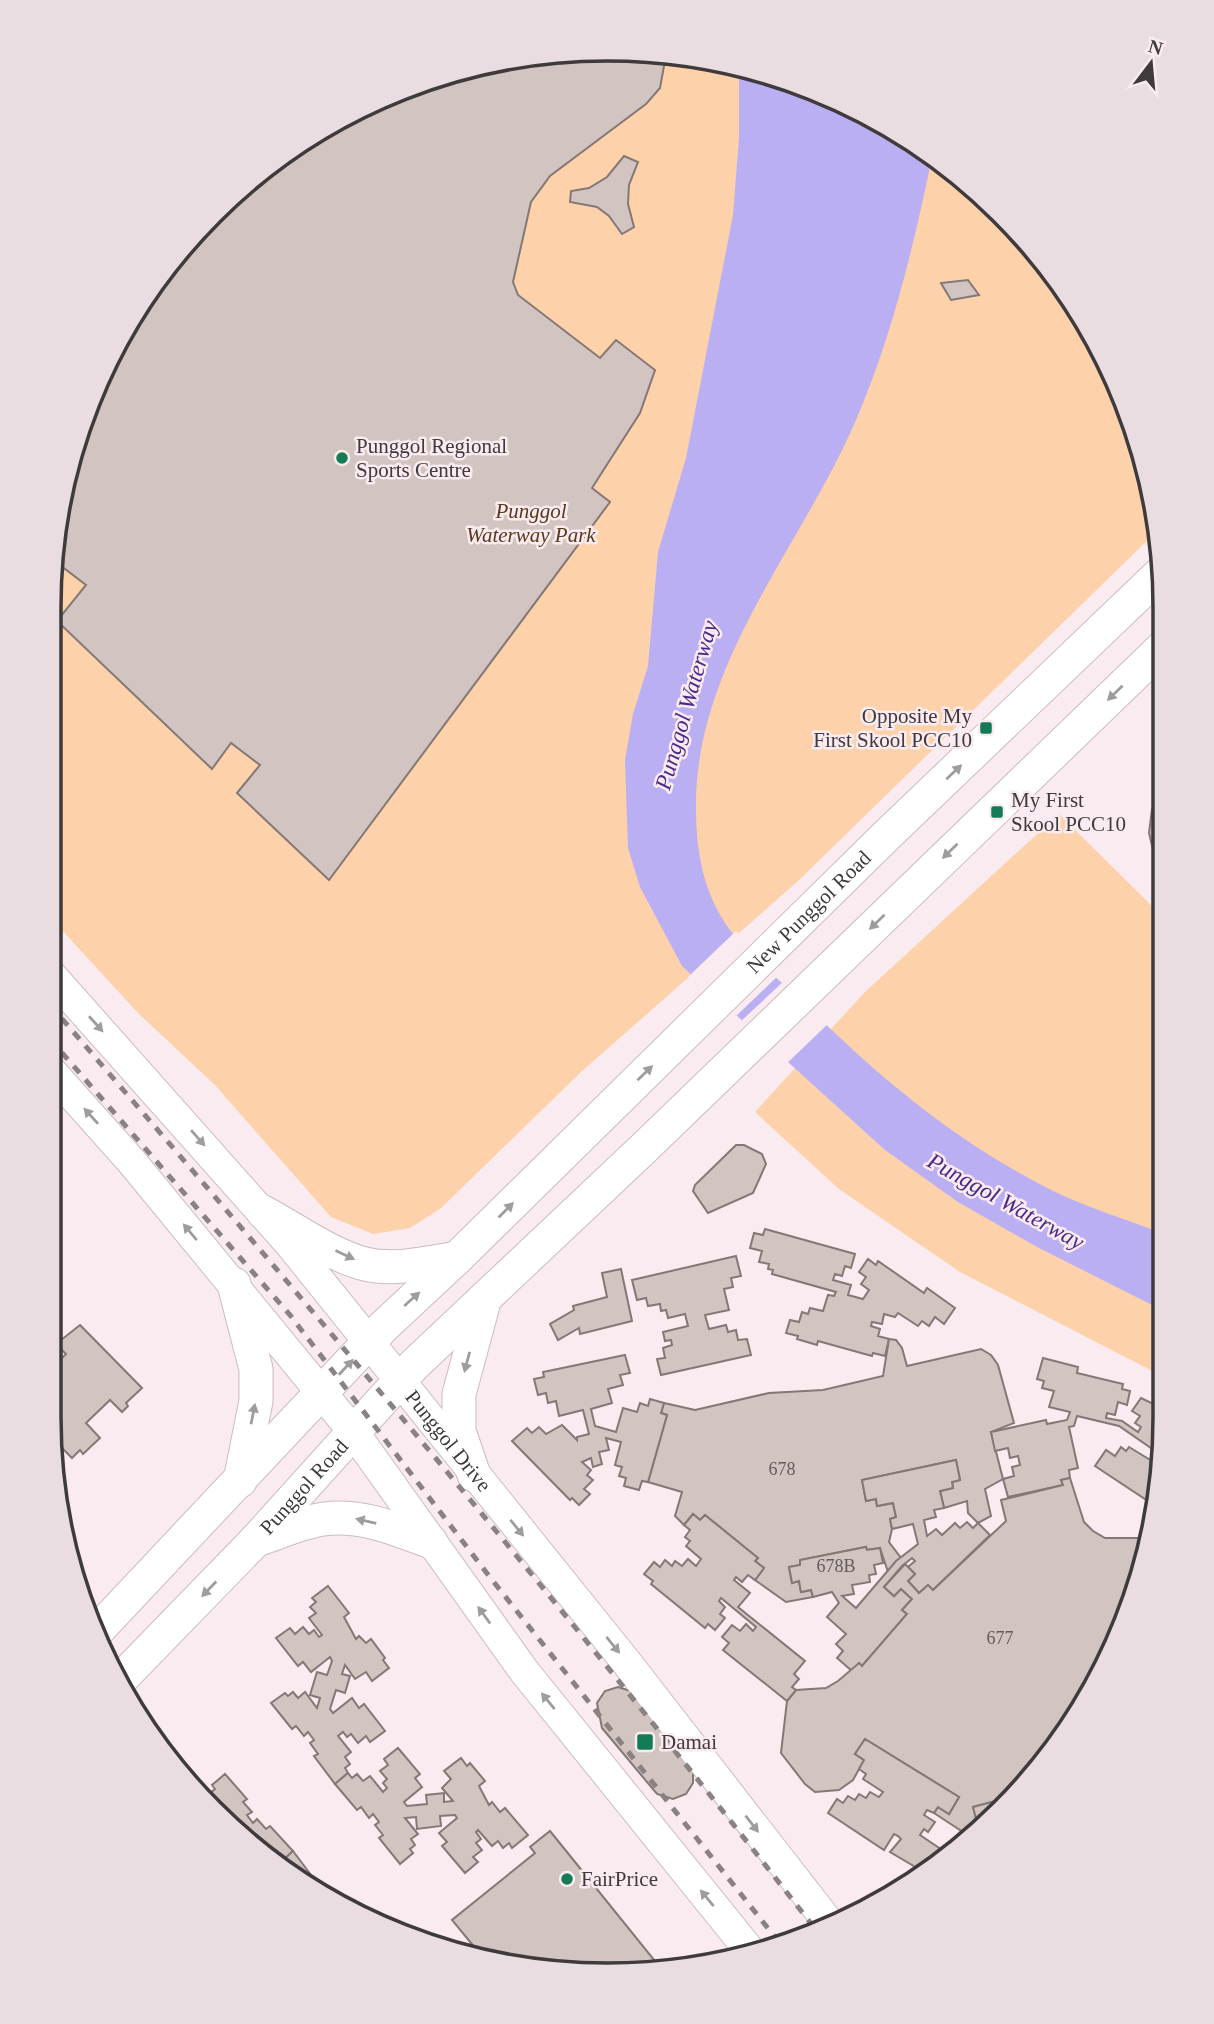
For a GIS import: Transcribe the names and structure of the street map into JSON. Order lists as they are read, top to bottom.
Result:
{
  "streets": {
    "main road": ["New Punggol Road", "Punggol Road"],
    "street": ["Punggol Drive"]
  },
  "crossings": [
    ["Punggol Drive", "Punggol Road"]
  ],
  "water": ["Punggol Waterway"],
  "parks": ["Punggol Waterway Park"],
  "places": {
    "other": ["Punggol Regional Sports Centre", "FairPrice"],
    "transit": ["Opposite My First Skool PCC10", "My First Skool PCC10", "Damai"]
  },
  "house_numbers": ["678", "678B", "677"],
  "north": "top"
}
